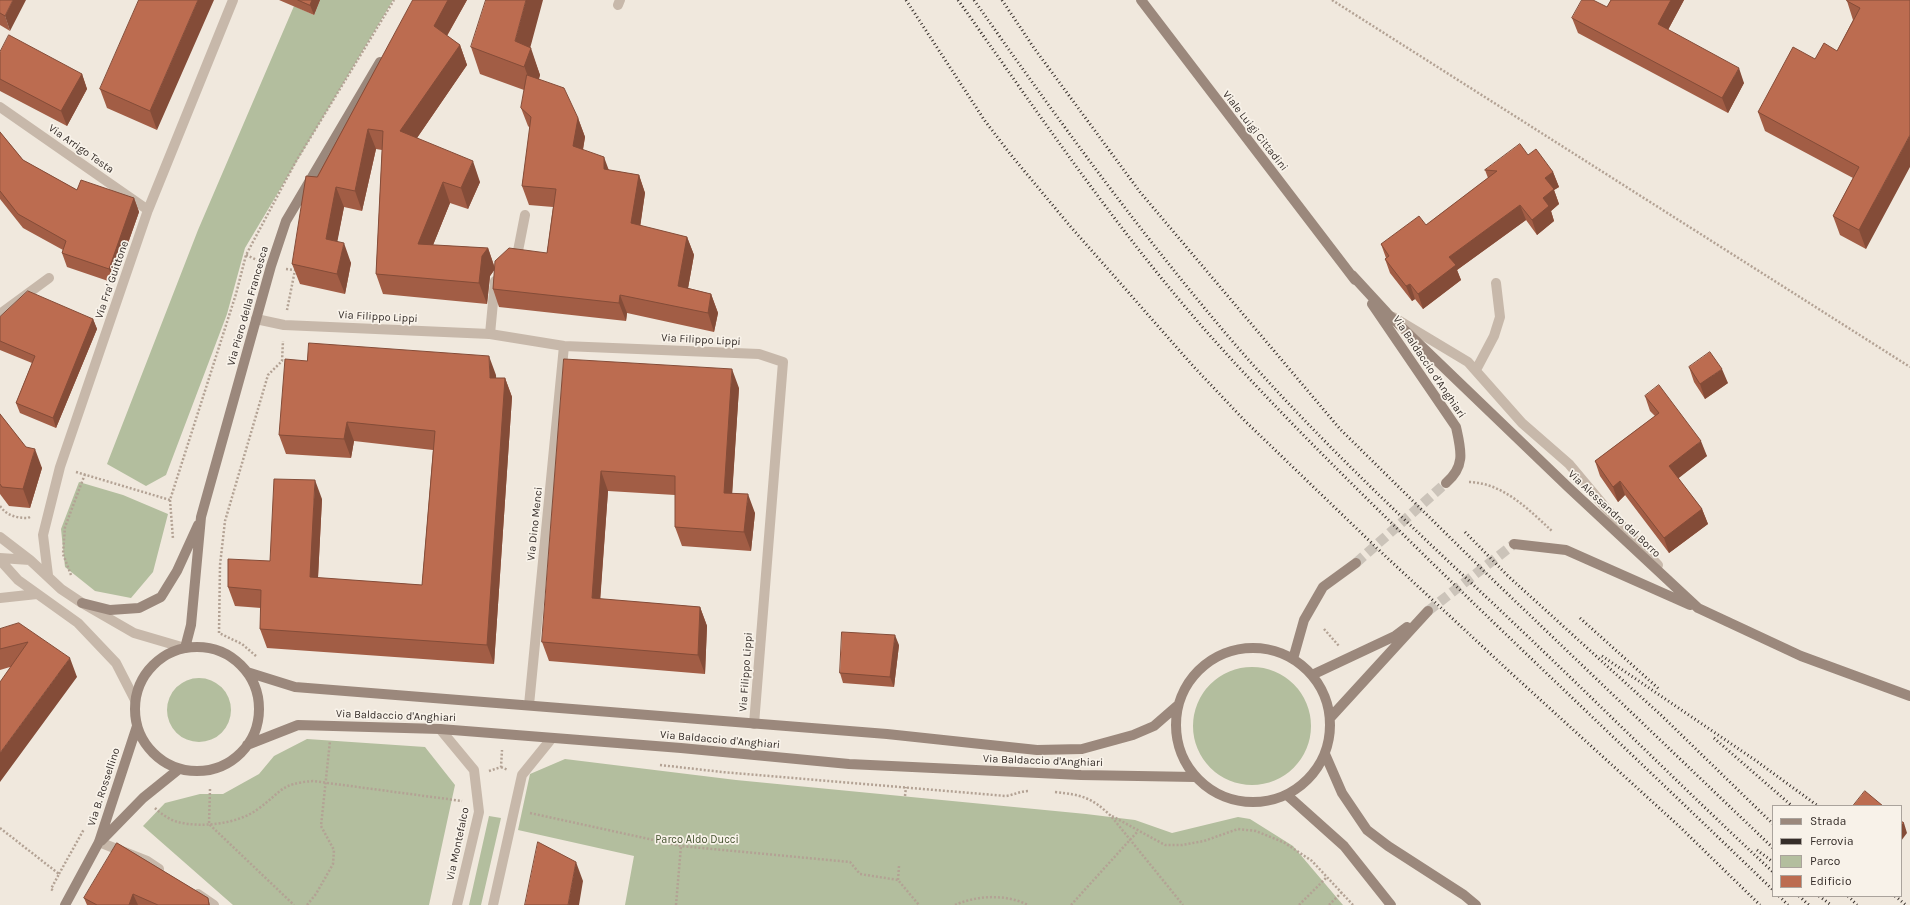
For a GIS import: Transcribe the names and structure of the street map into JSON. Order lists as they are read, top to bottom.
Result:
{
  "streets": {
    "main road": [
      "Viale Luigi Cittadini",
      "Via Piero della Francesca",
      "Via Baldaccio d'Anghiari",
      "Via Alessandro dal Borro",
      "Via B. Rossellino"
    ],
    "street": [
      "Via Arrigo Testa",
      "Via Fra' Guittone",
      "Via Filippo Lippi",
      "Via Dino Menci",
      "Via Montefalco"
    ]
  },
  "crossings": [
    ["Viale Luigi Cittadini", "Via Baldaccio d'Anghiari"],
    ["Viale Luigi Cittadini", "Via Alessandro dal Borro"],
    ["Via Arrigo Testa", "Via Fra' Guittone"],
    ["Via Piero della Francesca", "Via Filippo Lippi"],
    ["Via Piero della Francesca", "Via Baldaccio d'Anghiari"],
    ["Via Piero della Francesca", "Via B. Rossellino"],
    ["Via Filippo Lippi", "Via Baldaccio d'Anghiari"],
    ["Via Filippo Lippi", "Via Dino Menci"],
    ["Via Baldaccio d'Anghiari", "Via Alessandro dal Borro"],
    ["Via Baldaccio d'Anghiari", "Via Dino Menci"],
    ["Via Baldaccio d'Anghiari", "Via B. Rossellino"],
    ["Via Baldaccio d'Anghiari", "Via Montefalco"]
  ],
  "parks": ["Parco Aldo Ducci"],
  "legend": [
    "Strada",
    "Ferrovia",
    "Parco",
    "Edificio"
  ]
}
